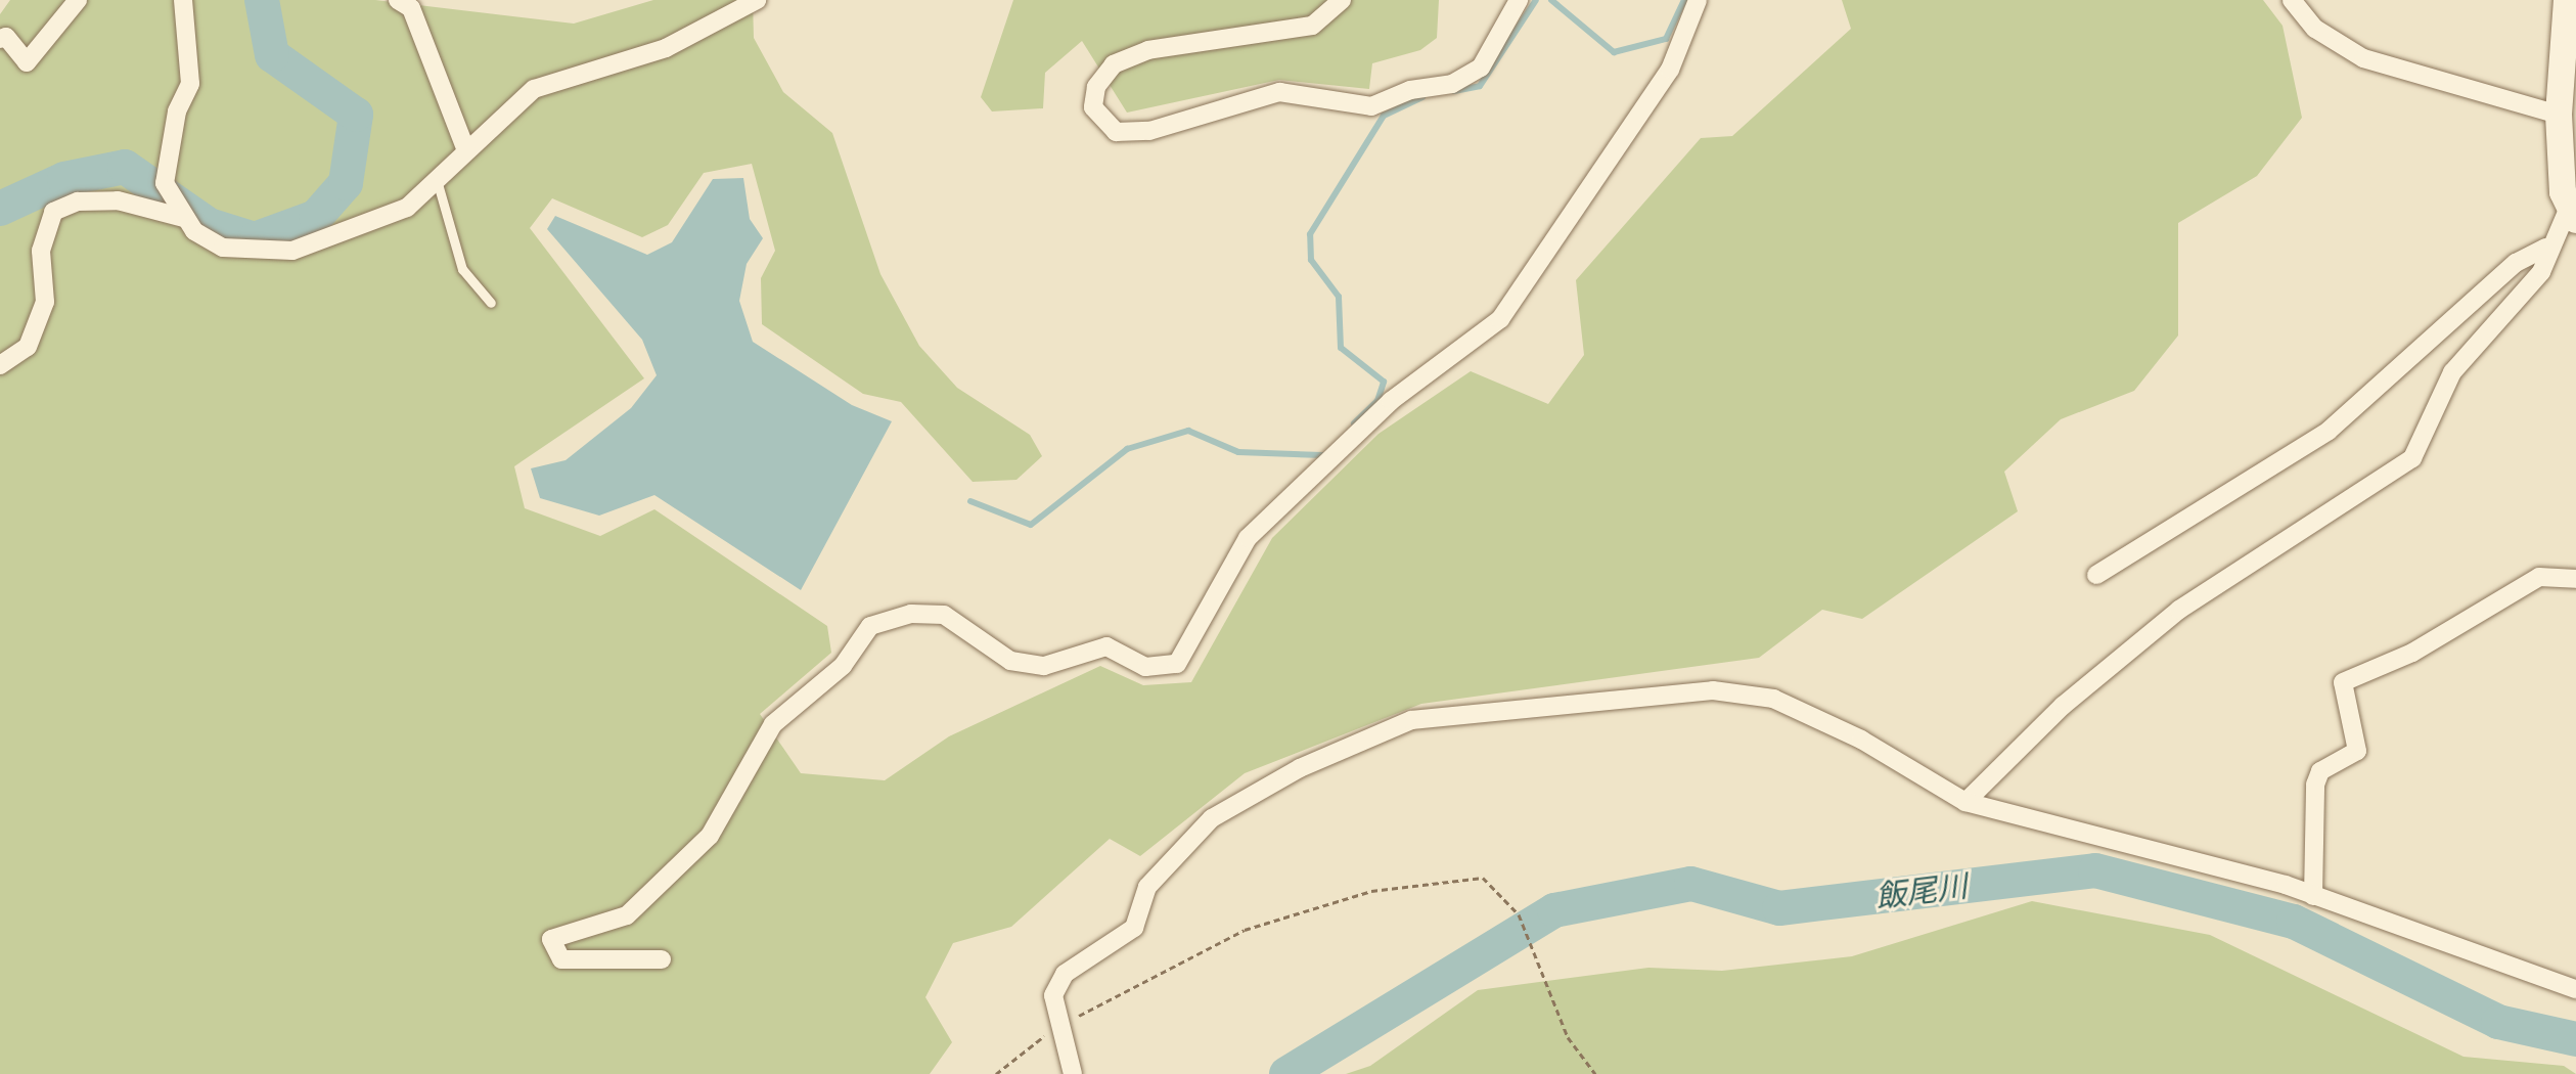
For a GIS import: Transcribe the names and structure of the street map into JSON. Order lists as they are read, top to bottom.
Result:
{
  "water": ["飯尾川"]
}
